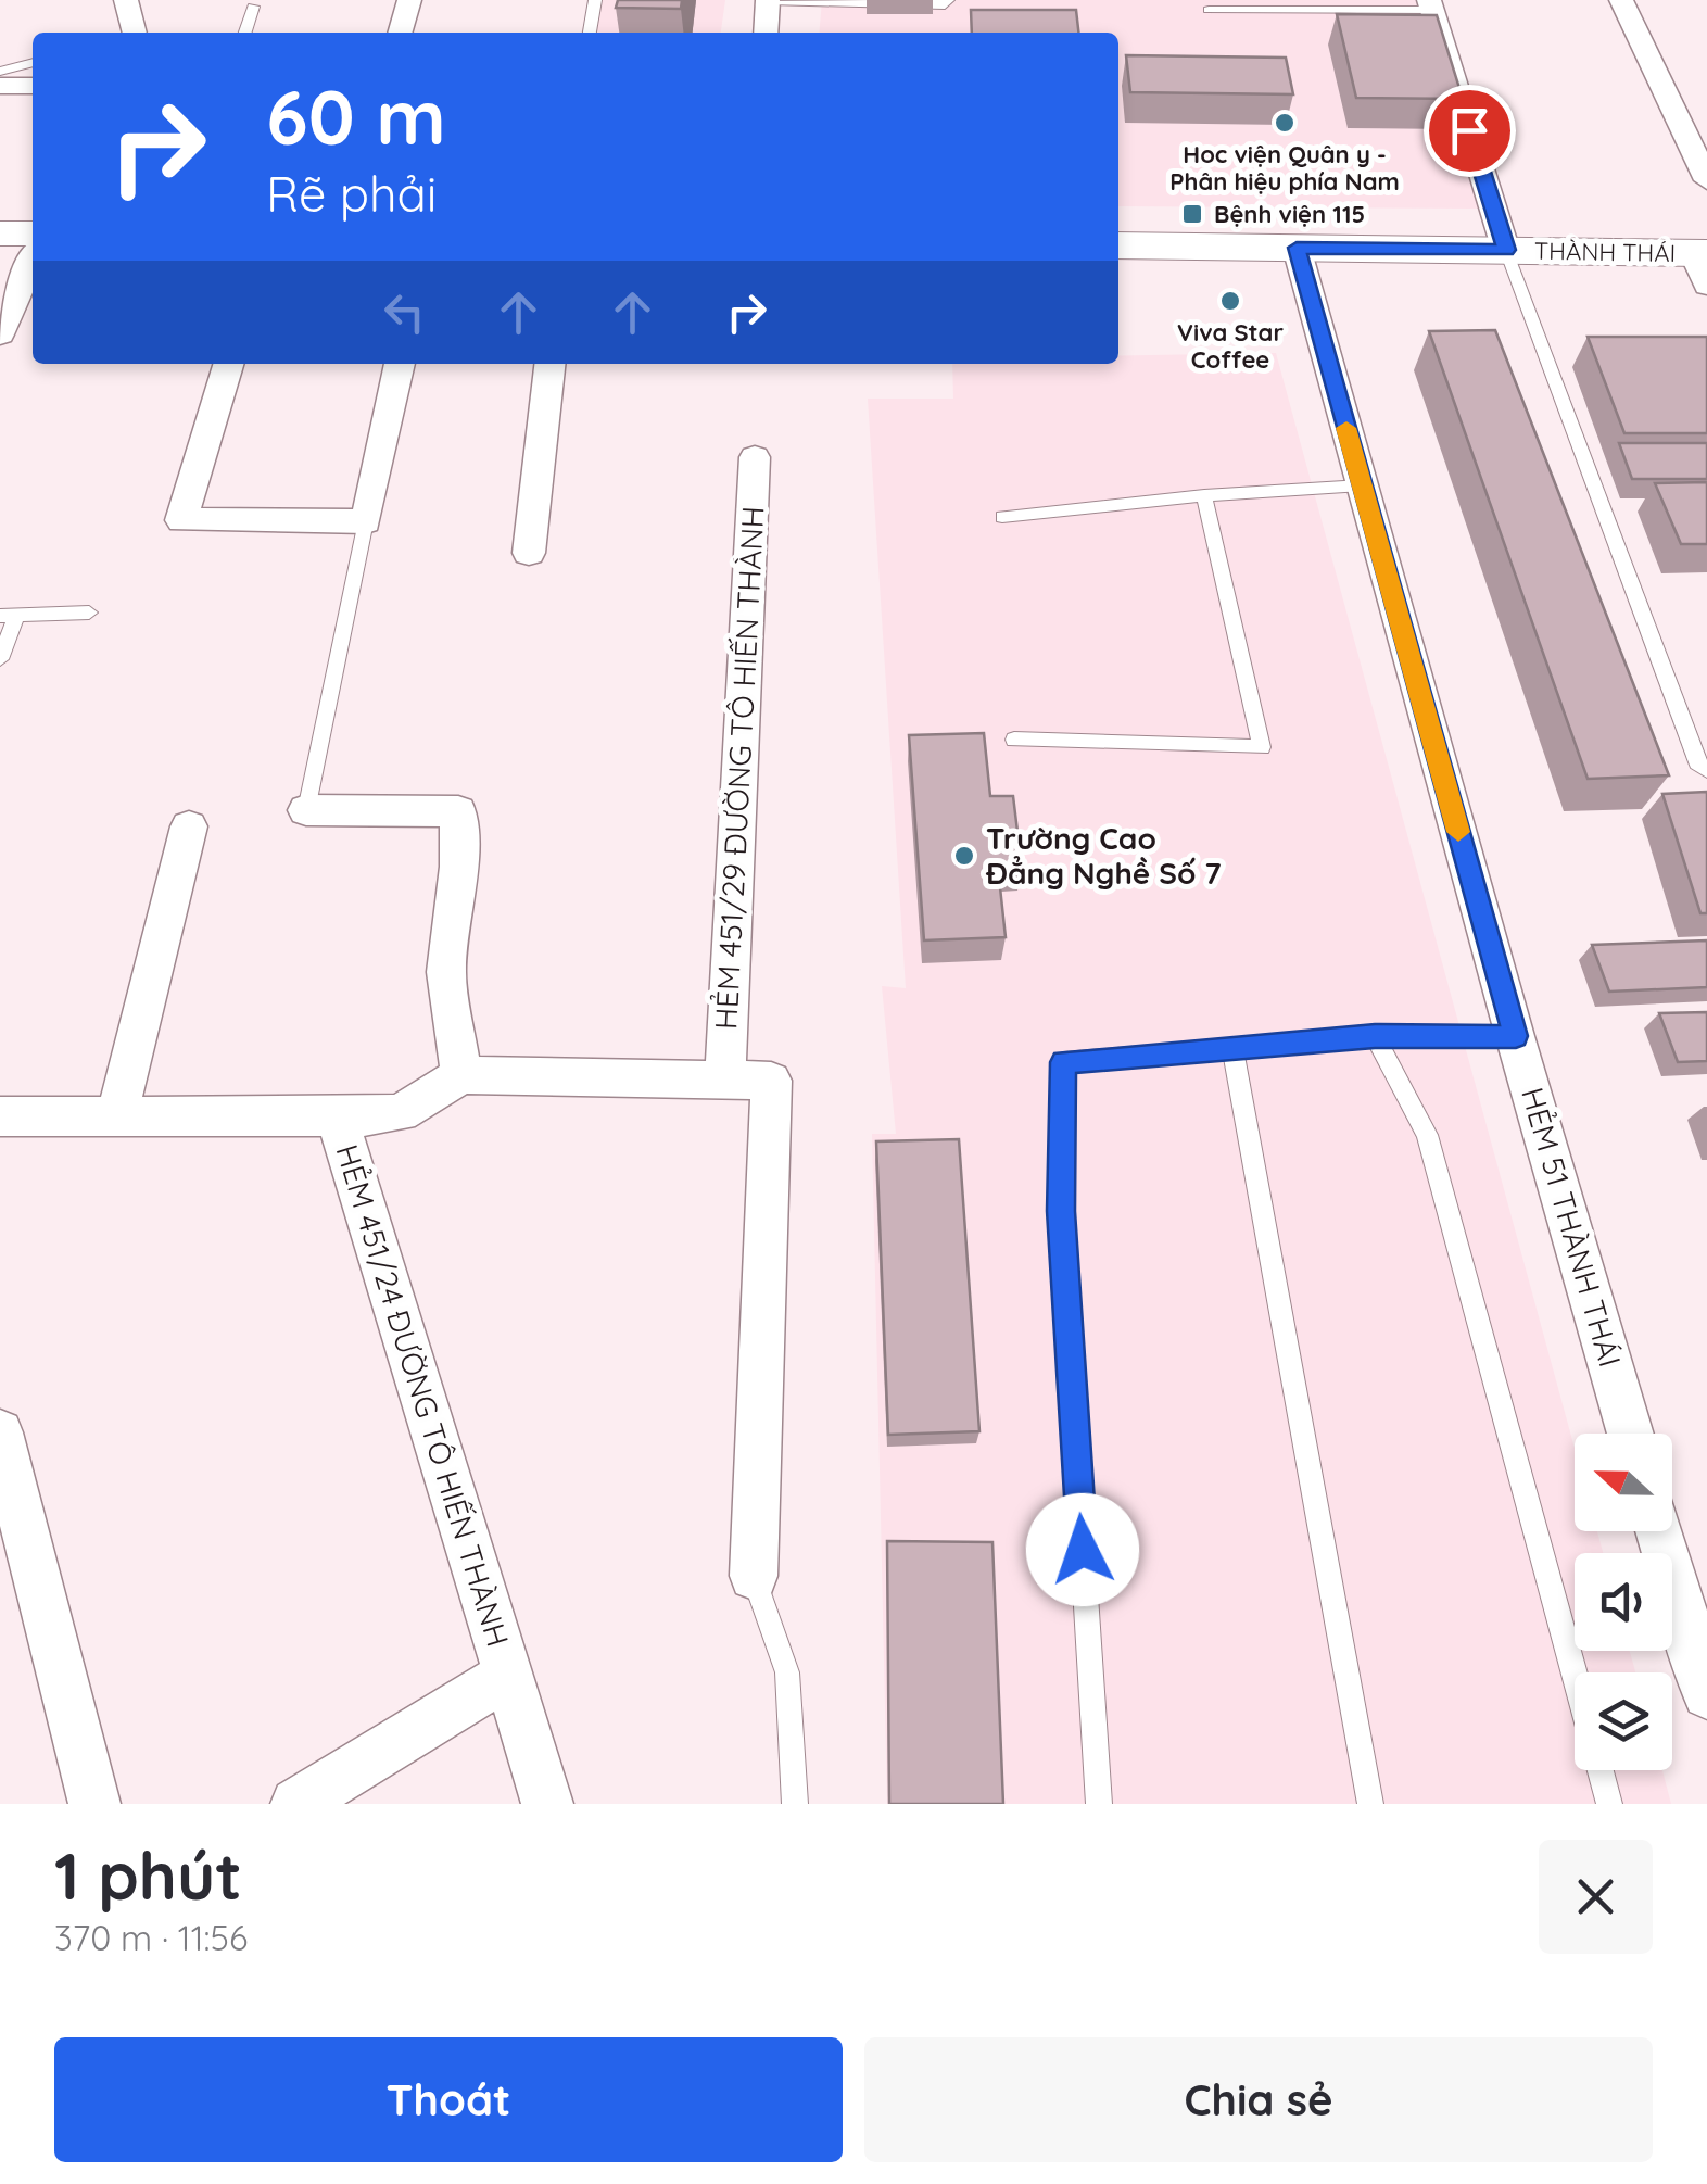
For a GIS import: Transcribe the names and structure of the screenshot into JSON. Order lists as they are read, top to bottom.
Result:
{
  "streets": {
    "main road": ["THÀNH THÁI"],
    "street": ["HẺM 451/29 ĐƯỜNG TÔ HIẾN THÀNH", "HẺM 51 THÀNH THÁI", "HẺM 451/24 ĐƯỜNG TÔ HIẾN THÀNH"]
  },
  "crossings": [
    ["THÀNH THÁI", "HẺM 51 THÀNH THÁI"]
  ],
  "places": {
    "other": ["Hoc viện Quân y - Phân hiệu phía Nam", "Viva Star Coffee", "Trường Cao Đẳng Nghề Số 7"],
    "transit": ["Bệnh viện 115"]
  },
  "north": "left",
  "page": {
    "turn": ["60 m", "Rẽ phải"],
    "heading": ["1 phút", "370 m · 11:56"],
    "buttons": ["Thoát", "Chia sẻ"]
  }
}
